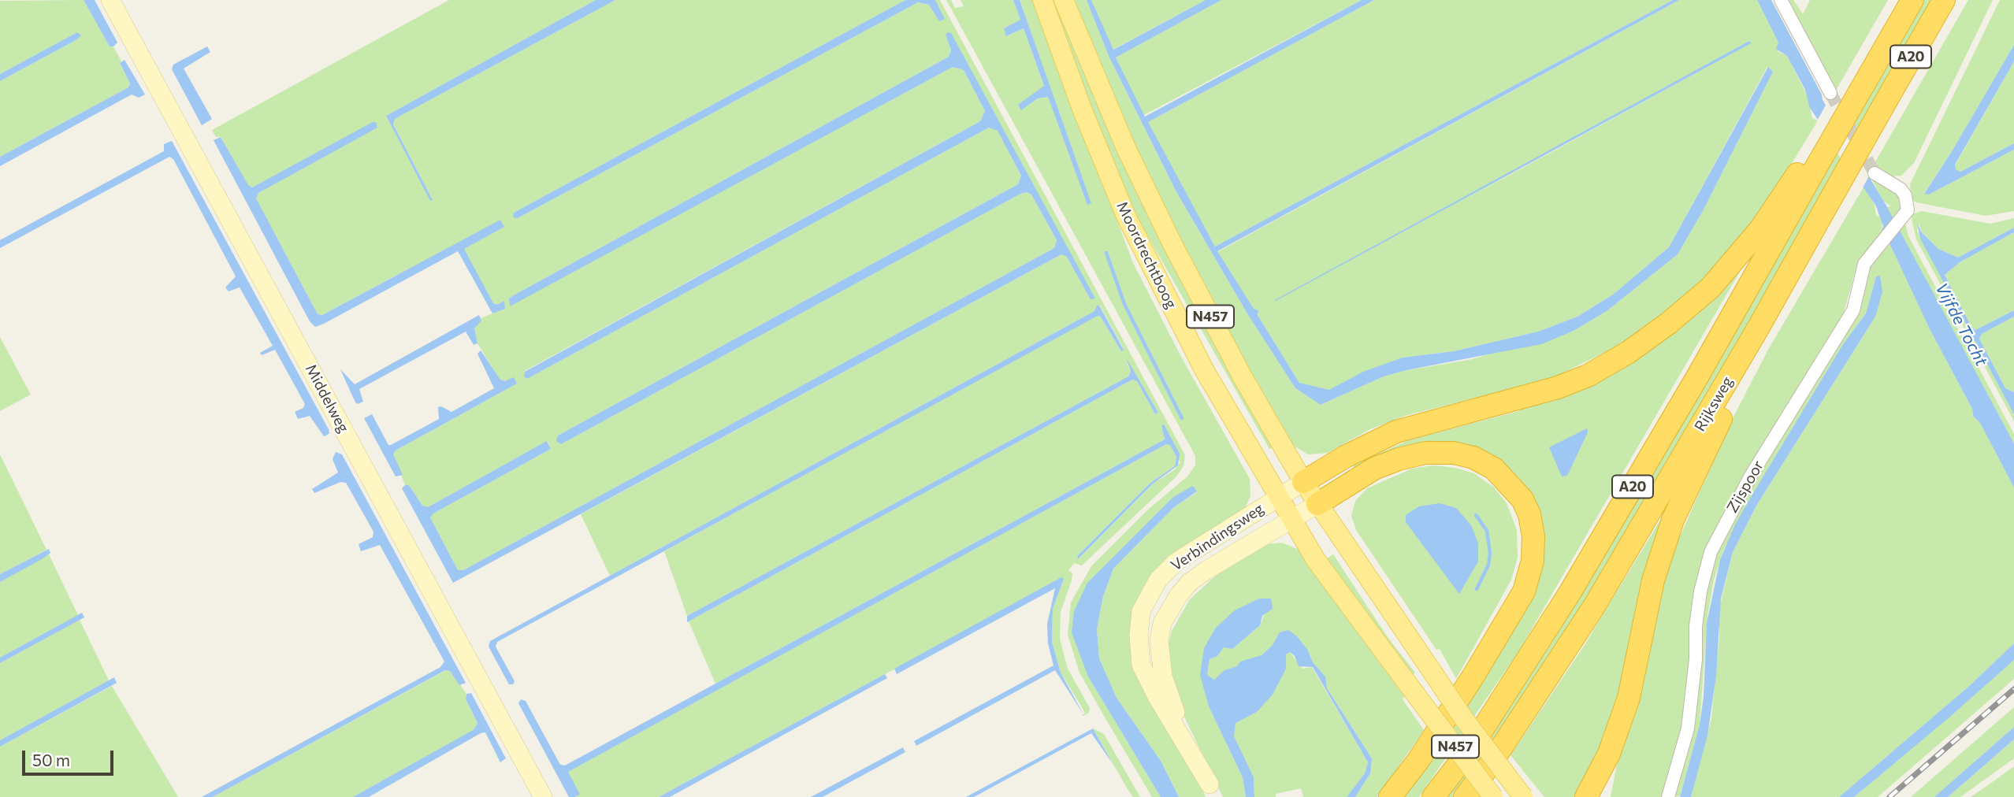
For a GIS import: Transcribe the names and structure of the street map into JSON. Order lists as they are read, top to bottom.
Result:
{
  "streets": {
    "highway": ["A20", "Rijksweg"],
    "main road": ["Moordrechtboog", "N457"],
    "street": ["Middelweg", "Zijspoor", "Verbindingsweg"]
  },
  "crossings": [
    ["A20", "Moordrechtboog"],
    ["A20", "N457"],
    ["A20", "Rijksweg"],
    ["A20", "Verbindingsweg"],
    ["Moordrechtboog", "N457"],
    ["Moordrechtboog", "Verbindingsweg"],
    ["N457", "Verbindingsweg"]
  ],
  "water": ["Vijfde Tocht"],
  "scale_bar": "50 m"
}
